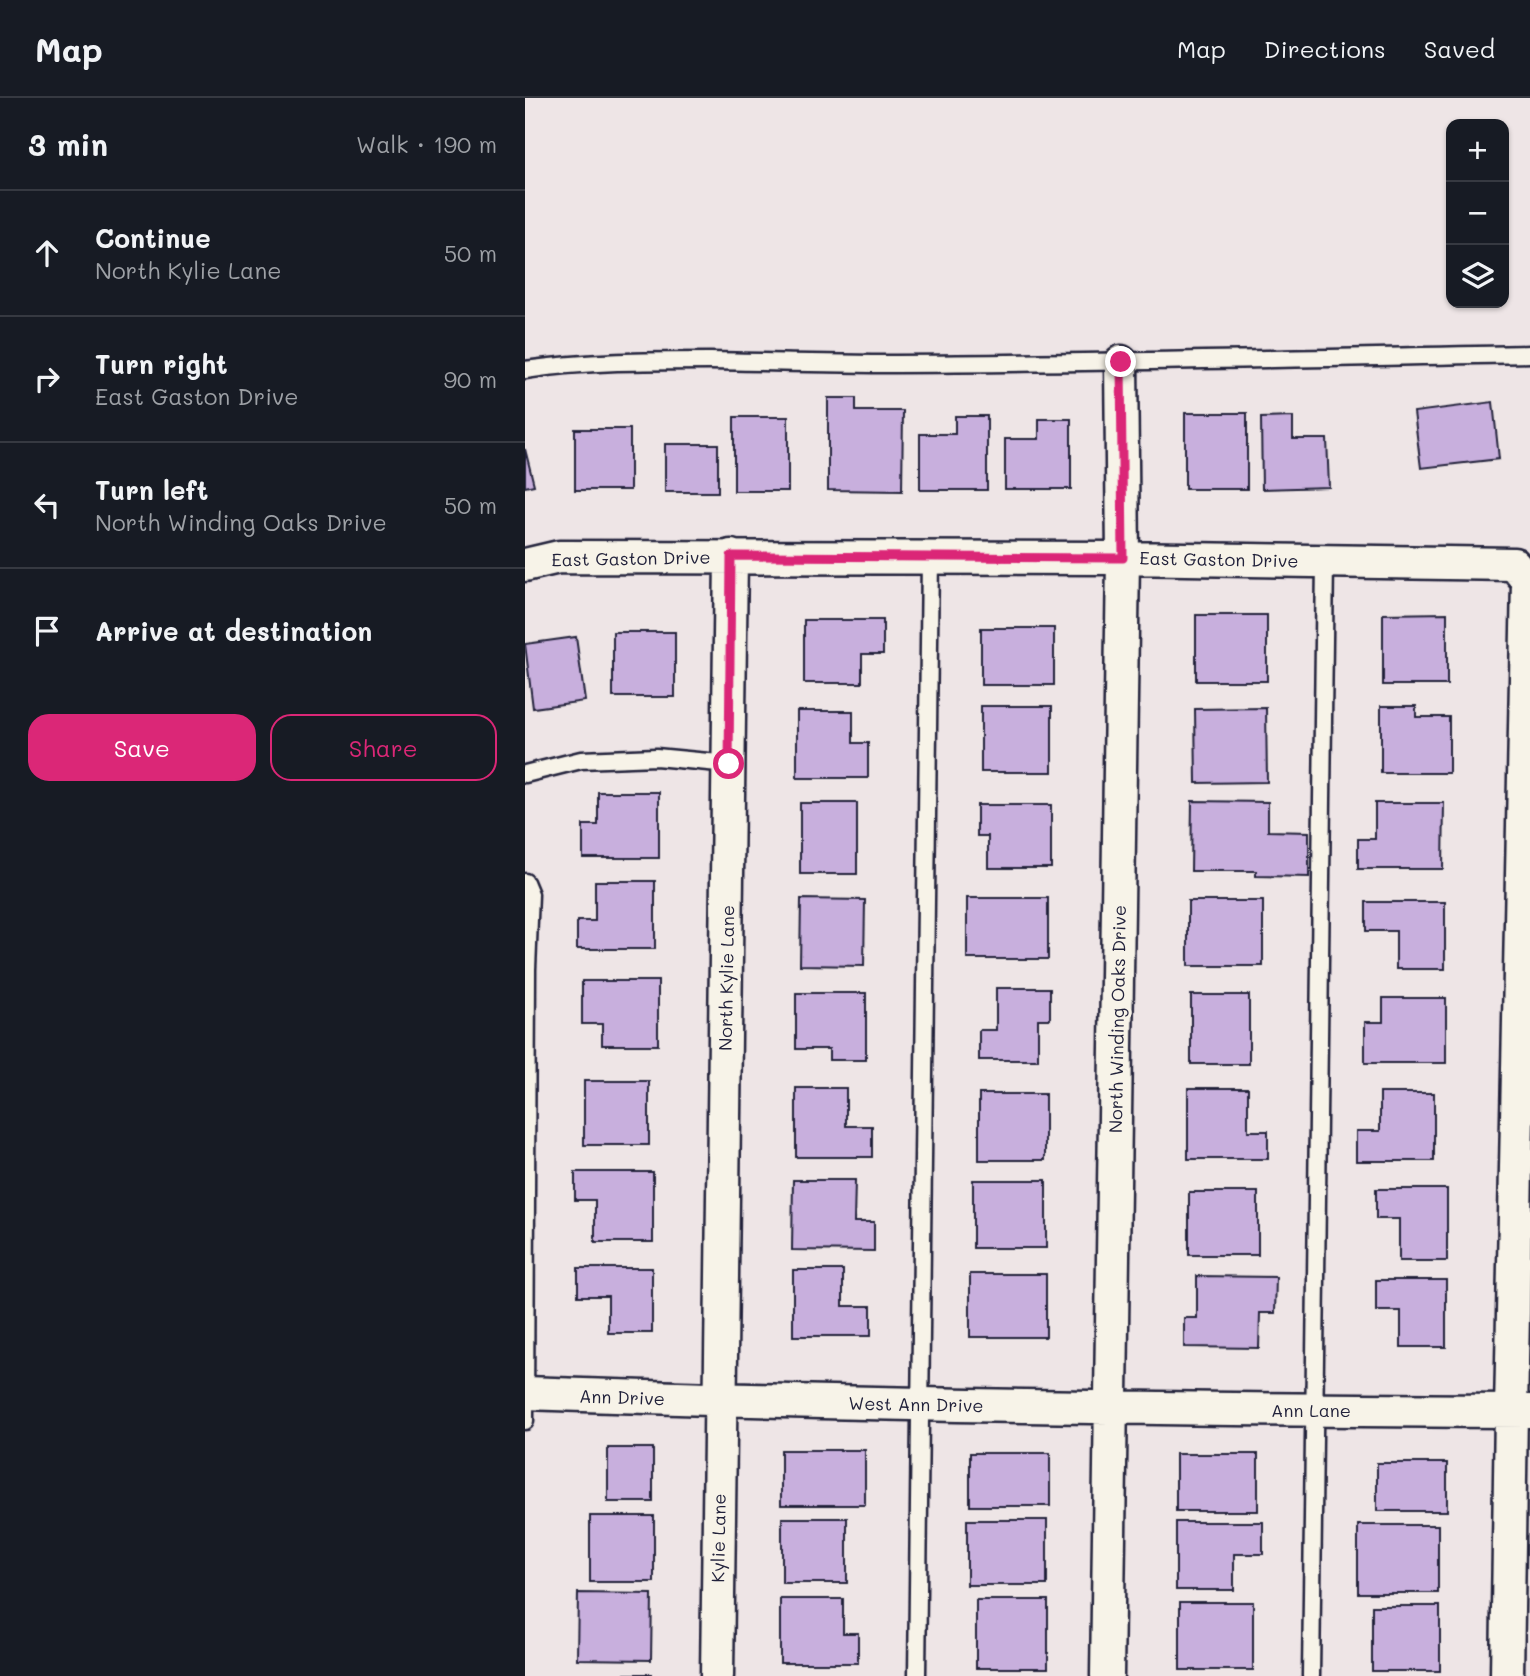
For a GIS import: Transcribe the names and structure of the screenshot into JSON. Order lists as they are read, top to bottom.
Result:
{
  "streets": {
    "street": [
      "East Gaston Drive",
      "North Kylie Lane",
      "North Winding Oaks Drive",
      "Ann Drive",
      "West Ann Drive",
      "Ann Lane",
      "Kylie Lane"
    ]
  },
  "crossings": [
    ["East Gaston Drive", "North Kylie Lane"],
    ["East Gaston Drive", "North Winding Oaks Drive"],
    ["North Kylie Lane", "Ann Drive"],
    ["North Kylie Lane", "West Ann Drive"],
    ["North Kylie Lane", "Kylie Lane"],
    ["North Winding Oaks Drive", "West Ann Drive"],
    ["North Winding Oaks Drive", "Ann Lane"],
    ["Ann Drive", "West Ann Drive"],
    ["Ann Drive", "Kylie Lane"],
    ["West Ann Drive", "Ann Lane"],
    ["West Ann Drive", "Kylie Lane"]
  ],
  "page": {
    "header": "Map",
    "nav": ["Map", "Directions", "Saved"],
    "heading": ["3 min", "Walk · 190 m"],
    "map_buttons": ["+", "−"],
    "list": [
      ["Continue", "North Kylie Lane", "50 m"],
      ["Turn right", "East Gaston Drive", "90 m"],
      ["Turn left", "North Winding Oaks Drive", "50 m"],
      "Arrive at destination"
    ],
    "buttons": ["Save", "Share"]
  }
}
